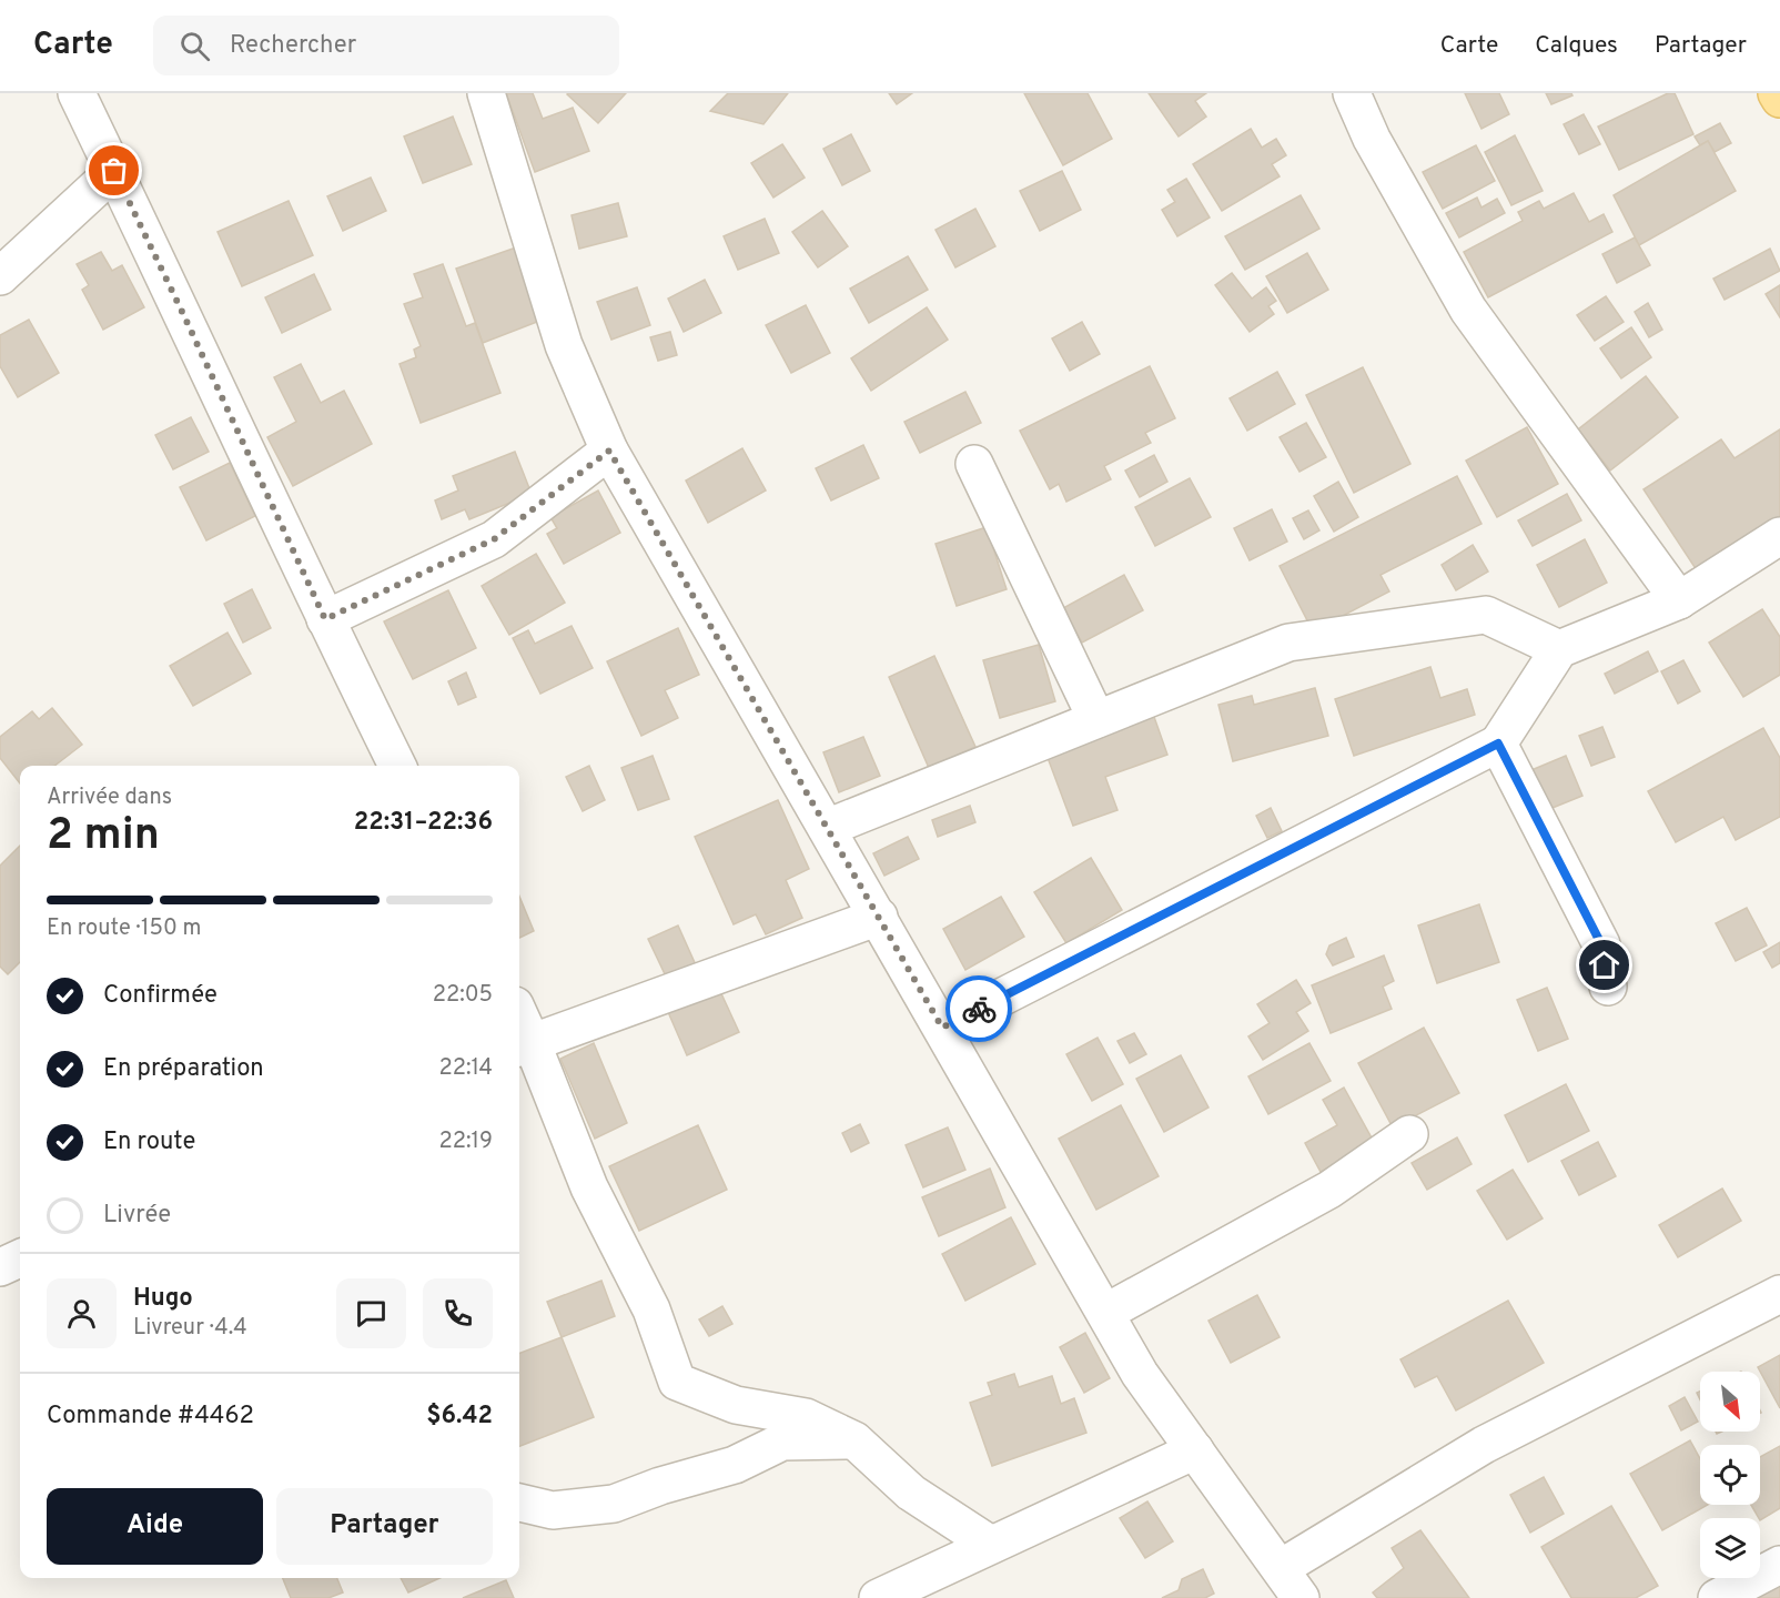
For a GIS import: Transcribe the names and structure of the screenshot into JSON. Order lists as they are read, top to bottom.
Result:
{
  "north": "bottom right",
  "page": {
    "header": "Carte",
    "search": "Rechercher",
    "nav": ["Carte", "Calques", "Partager"],
    "heading": ["2 min", "Arrivée dans", "22:31–22:36"],
    "panel": [
      "Hugo",
      "Livreur · 4.4",
      "Commande #4462",
      "$6.42"
    ],
    "bar": "En route · 150 m",
    "list": [
      ["Confirmée", "22:05"],
      ["En préparation", "22:14"],
      ["En route", "22:19"],
      "Livrée"
    ],
    "buttons": ["Aide", "Partager"]
  }
}
